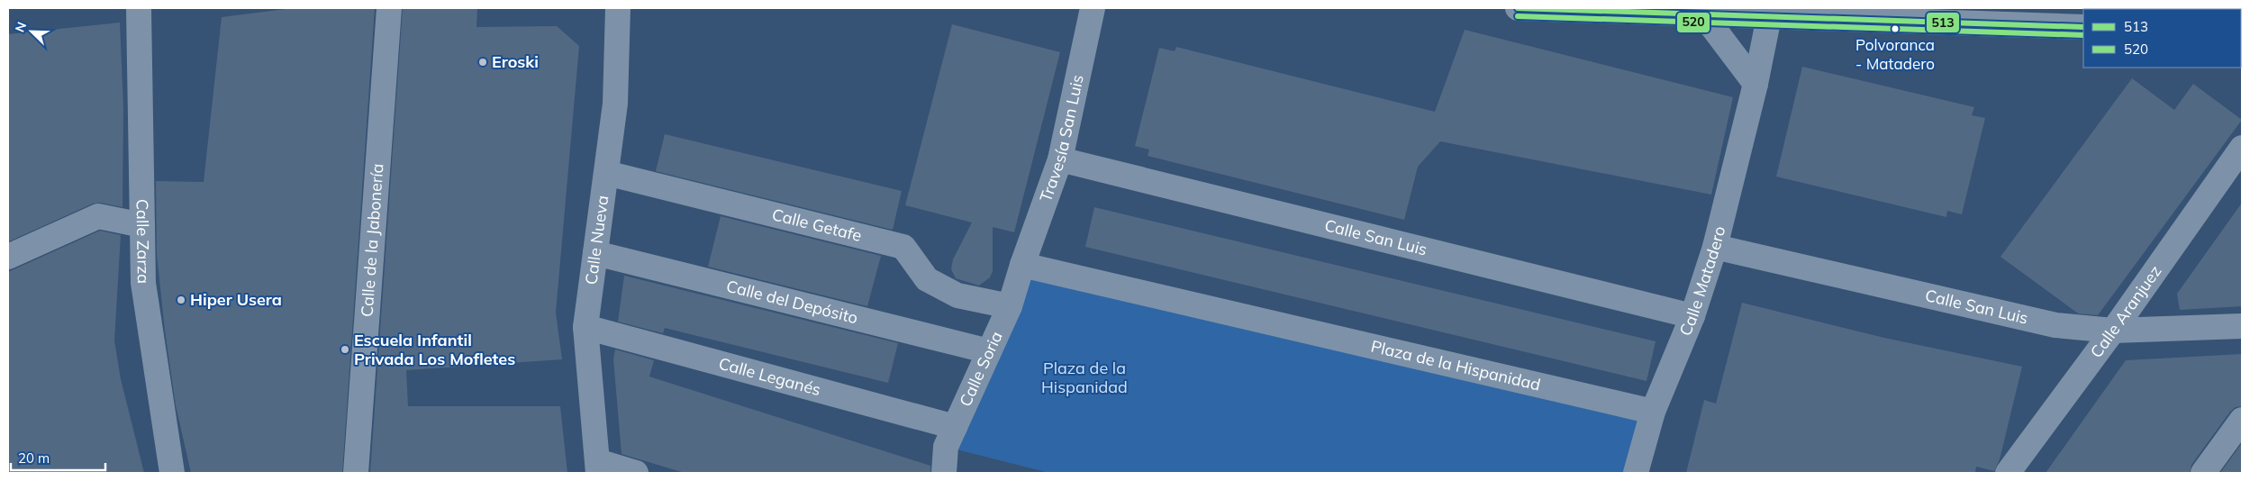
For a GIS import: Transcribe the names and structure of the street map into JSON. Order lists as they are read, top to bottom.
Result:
{
  "streets": {
    "street": [
      "Travesía San Luis",
      "Calle Getafe",
      "Calle San Luis",
      "Calle de la Jabonería",
      "Calle Nueva",
      "Calle Zarza",
      "Calle Matadero",
      "Calle del Depósito",
      "Calle Aranjuez",
      "Plaza de la Hispanidad",
      "Calle Soria",
      "Calle Leganés"
    ]
  },
  "crossings": [
    ["Travesía San Luis", "Calle San Luis"],
    ["Travesía San Luis", "Plaza de la Hispanidad"],
    ["Travesía San Luis", "Calle Soria"],
    ["Calle Getafe", "Calle Nueva"],
    ["Calle Getafe", "Calle Soria"],
    ["Calle San Luis", "Calle Matadero"],
    ["Calle San Luis", "Calle Aranjuez"],
    ["Calle Nueva", "Calle del Depósito"],
    ["Calle Nueva", "Calle Leganés"],
    ["Calle Matadero", "Plaza de la Hispanidad"],
    ["Calle del Depósito", "Calle Soria"],
    ["Plaza de la Hispanidad", "Calle Soria"],
    ["Calle Soria", "Calle Leganés"]
  ],
  "parks": ["Plaza de la Hispanidad"],
  "places": [
    "Polvoranca - Matadero",
    "Eroski",
    "Hiper Usera",
    "Escuela Infantil Privada Los Mofletes"
  ],
  "lines": ["transit line 513", "transit line 520"],
  "legend": ["513", "520"],
  "scale_bar": "20 m",
  "north": "top left"
}
